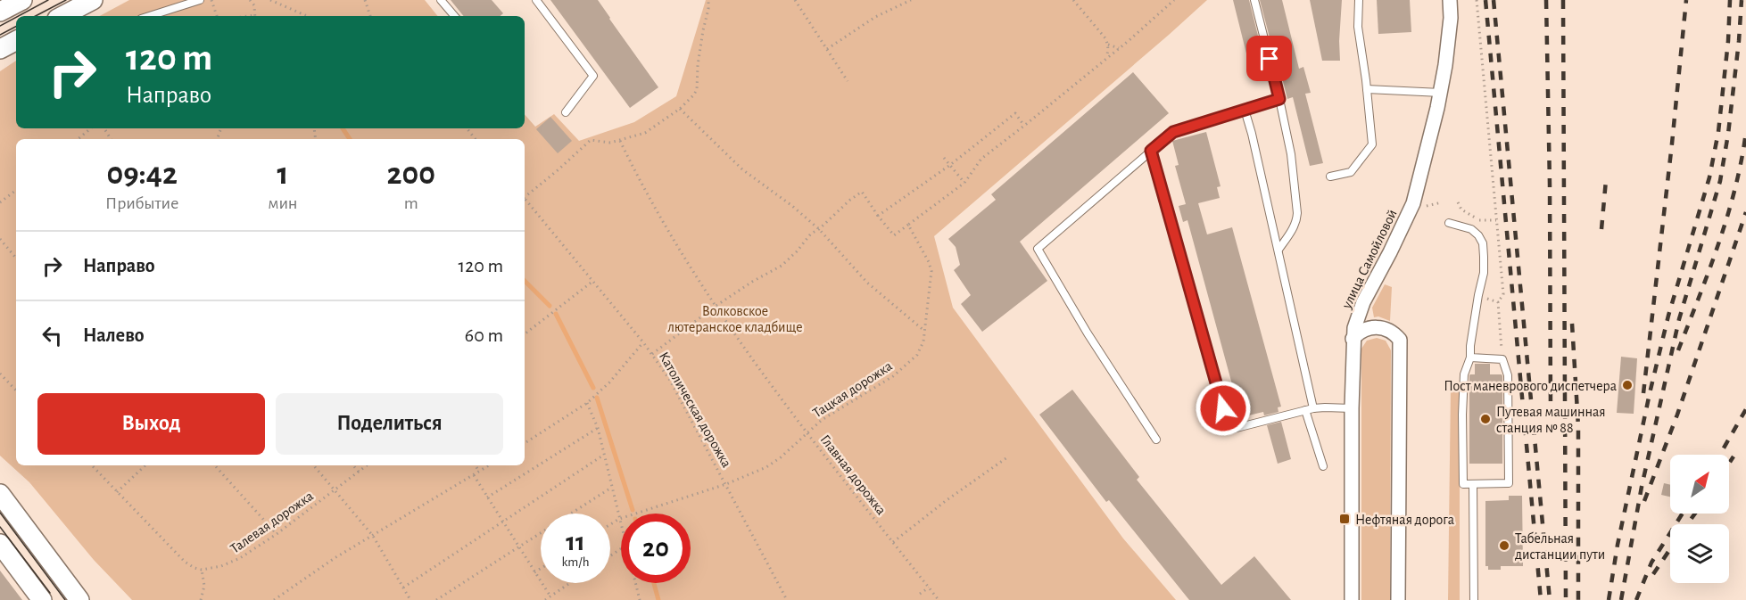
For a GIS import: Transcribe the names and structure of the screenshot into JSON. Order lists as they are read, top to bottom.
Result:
{
  "streets": {
    "street": ["улица Самойловой"],
    "path": [
      "Тацкая дорожка",
      "Католическая дорожка",
      "Главная дорожка",
      "Талевая дорожка"
    ]
  },
  "crossings": [
    ["Тацкая дорожка", "Католическая дорожка"],
    ["Тацкая дорожка", "Главная дорожка"]
  ],
  "parks": ["Волковское лютеранское кладбище"],
  "places": {
    "other": ["Пост маневрового диспетчера", "Путевая машинная станция № 88", "Табельная дистанции пути"],
    "transit": ["Нефтяная дорога"]
  },
  "north": "top right",
  "page": {
    "turn": ["120 m", "Направо"],
    "eta": [
      "09:42",
      "Прибытие",
      "1",
      "мин",
      "200",
      "m"
    ],
    "list": [
      {
        "name": "Направо",
        "value": "120 m"
      },
      {
        "name": "Налево",
        "value": "60 m"
      }
    ],
    "buttons": ["Выход", "Поделиться"],
    "speed": "11 km/h",
    "limit": "20"
  }
}
